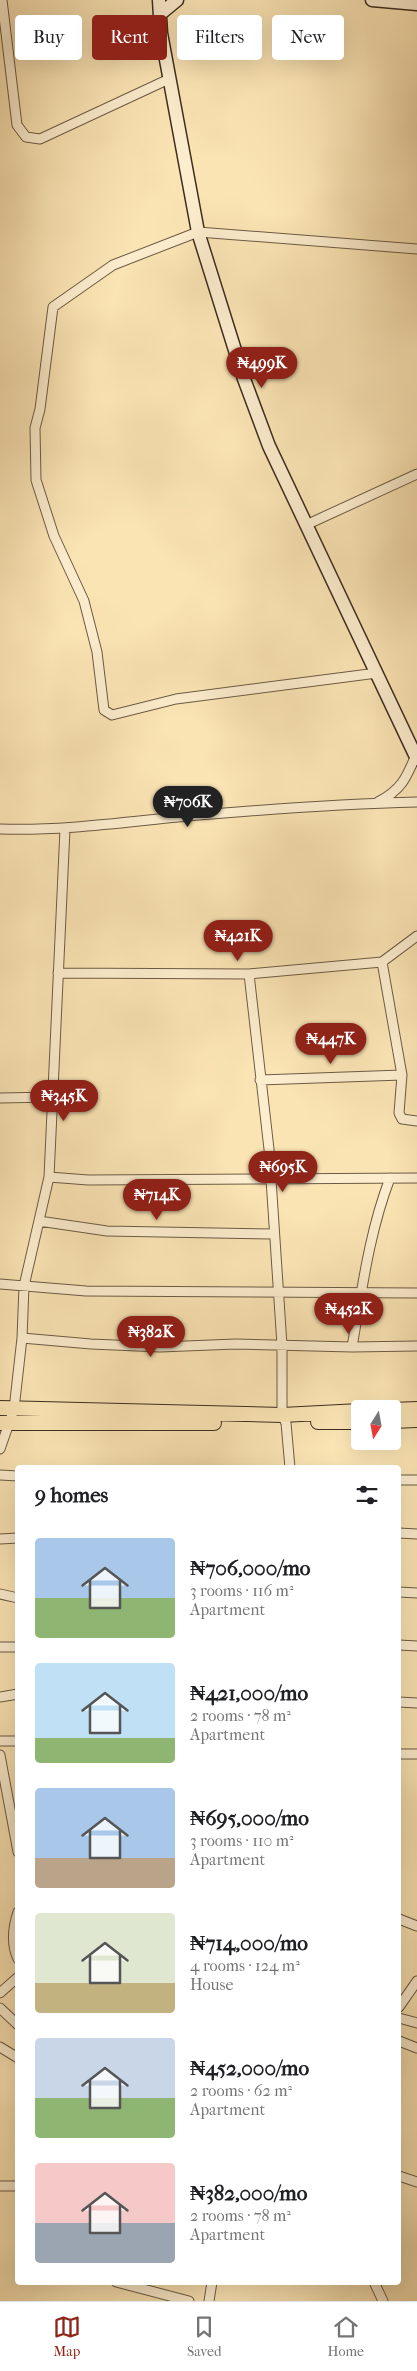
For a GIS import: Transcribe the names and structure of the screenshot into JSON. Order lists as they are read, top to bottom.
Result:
{
  "north": "bottom",
  "page": {
    "chip": [
      "Buy",
      "Rent",
      "Filters",
      "New"
    ],
    "price": [
      "₦499K",
      "₦706K",
      "₦421K",
      "₦447K",
      "₦345K",
      "₦695K",
      "₦714K",
      "₦452K",
      "₦382K"
    ],
    "heading": "9 homes",
    "list": [
      {
        "name": "₦706,000/mo",
        "note": "3 rooms · 116 m² · Apartment"
      },
      {
        "name": "₦421,000/mo",
        "note": "2 rooms · 78 m² · Apartment"
      },
      {
        "name": "₦695,000/mo",
        "note": "3 rooms · 110 m² · Apartment"
      },
      {
        "name": "₦714,000/mo",
        "note": "4 rooms · 124 m² · House"
      },
      {
        "name": "₦452,000/mo",
        "note": "2 rooms · 62 m² · Apartment"
      },
      {
        "name": "₦382,000/mo",
        "note": "2 rooms · 78 m² · Apartment"
      }
    ],
    "tabs": ["Map", "Saved", "Home"]
  }
}
